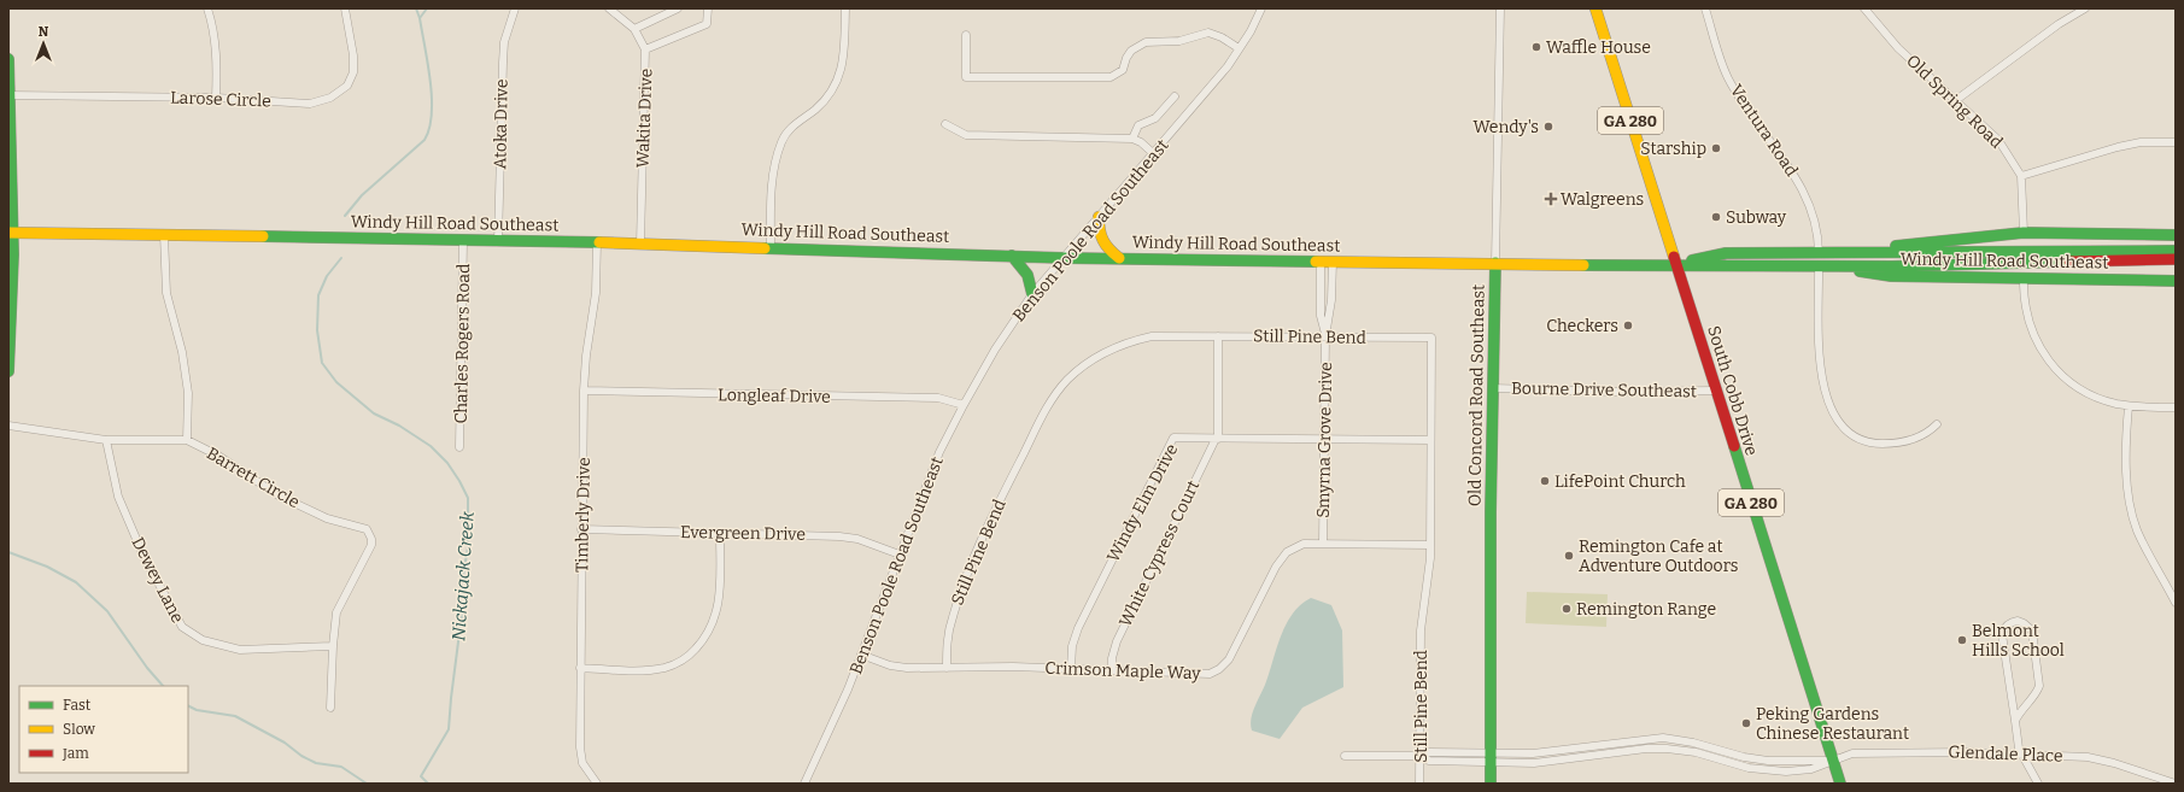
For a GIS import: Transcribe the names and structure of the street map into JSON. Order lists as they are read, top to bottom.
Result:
{
  "streets": {
    "main road": [
      "GA 280",
      "Windy Hill Road Southeast",
      "South Cobb Drive",
      "Old Concord Road Southeast"
    ],
    "street": [
      "Larose Circle",
      "Old Spring Road",
      "Wakita Drive",
      "Atoka Drive",
      "Ventura Road",
      "Benson Poole Road Southeast",
      "Still Pine Bend",
      "Charles Rogers Road",
      "Bourne Drive Southeast",
      "Longleaf Drive",
      "Smyrna Grove Drive",
      "Barrett Circle",
      "Windy Elm Drive",
      "Timberly Drive",
      "Evergreen Drive",
      "White Cypress Court",
      "Dewey Lane",
      "Crimson Maple Way",
      "Glendale Place"
    ]
  },
  "crossings": [
    ["Old Spring Road", "Windy Hill Road Southeast"],
    ["Wakita Drive", "Windy Hill Road Southeast"],
    ["Atoka Drive", "Windy Hill Road Southeast"],
    ["Ventura Road", "Windy Hill Road Southeast"],
    ["Windy Hill Road Southeast", "Benson Poole Road Southeast"],
    ["Windy Hill Road Southeast", "Charles Rogers Road"],
    ["Windy Hill Road Southeast", "South Cobb Drive"],
    ["Windy Hill Road Southeast", "Old Concord Road Southeast"],
    ["Windy Hill Road Southeast", "Smyrna Grove Drive"],
    ["Windy Hill Road Southeast", "Timberly Drive"],
    ["Benson Poole Road Southeast", "Longleaf Drive"],
    ["Benson Poole Road Southeast", "Evergreen Drive"],
    ["Benson Poole Road Southeast", "Crimson Maple Way"],
    ["Still Pine Bend", "Smyrna Grove Drive"],
    ["Still Pine Bend", "Windy Elm Drive"],
    ["Still Pine Bend", "Crimson Maple Way"],
    ["Bourne Drive Southeast", "South Cobb Drive"],
    ["Bourne Drive Southeast", "Old Concord Road Southeast"],
    ["South Cobb Drive", "Glendale Place"],
    ["Longleaf Drive", "Timberly Drive"],
    ["Old Concord Road Southeast", "Glendale Place"],
    ["Smyrna Grove Drive", "Windy Elm Drive"],
    ["Smyrna Grove Drive", "Crimson Maple Way"],
    ["Barrett Circle", "Dewey Lane"],
    ["Windy Elm Drive", "White Cypress Court"],
    ["Windy Elm Drive", "Crimson Maple Way"],
    ["Timberly Drive", "Evergreen Drive"],
    ["White Cypress Court", "Crimson Maple Way"]
  ],
  "water": ["Nickajack Creek"],
  "places": {
    "other": [
      "Waffle House",
      "Wendy's",
      "Starship",
      "Subway",
      "Checkers",
      "LifePoint Church",
      "Remington Cafe at Adventure Outdoors",
      "Remington Range",
      "Belmont Hills School",
      "Peking Gardens Chinese Restaurant"
    ],
    "health": ["Walgreens"]
  },
  "legend": ["Fast", "Slow", "Jam"],
  "north": "top"
}
